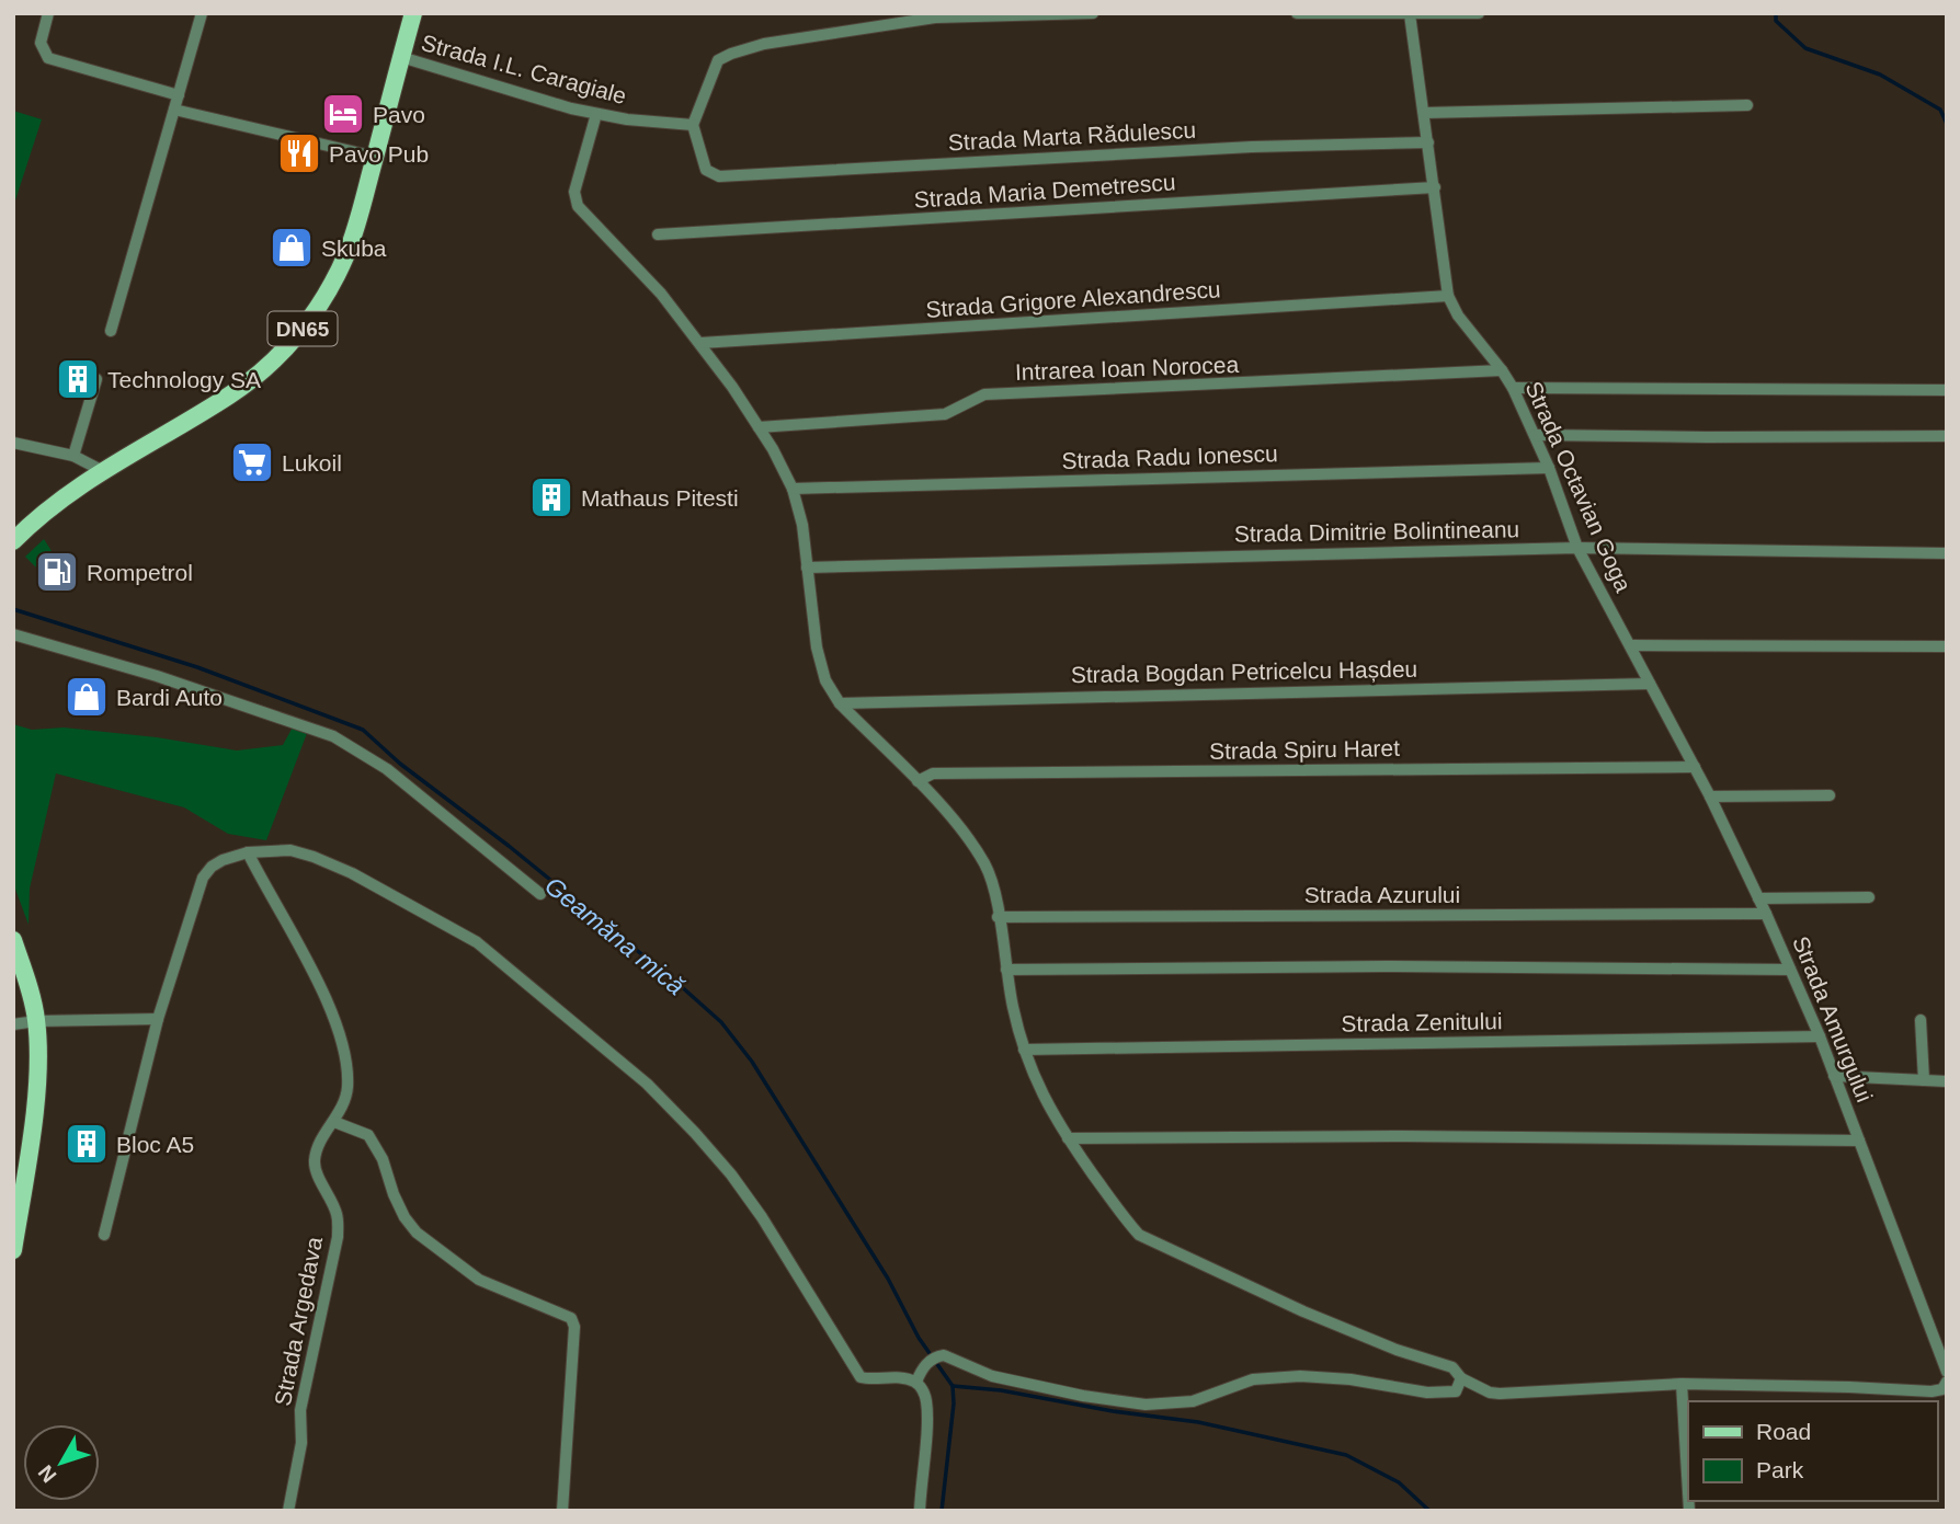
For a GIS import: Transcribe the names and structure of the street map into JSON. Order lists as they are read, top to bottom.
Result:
{
  "streets": {
    "main road": ["DN65"],
    "street": [
      "Strada I.L. Caragiale",
      "Strada Marta Rădulescu",
      "Strada Maria Demetrescu",
      "Strada Grigore Alexandrescu",
      "Intrarea Ioan Norocea",
      "Strada Radu Ionescu",
      "Strada Octavian Goga",
      "Strada Dimitrie Bolintineanu",
      "Strada Bogdan Petricelcu Hașdeu",
      "Strada Spiru Haret",
      "Strada Azurului",
      "Strada Amurgului",
      "Strada Zenitului",
      "Strada Argedava"
    ]
  },
  "crossings": [
    ["Strada I.L. Caragiale", "Strada Marta Rădulescu"],
    ["Strada I.L. Caragiale", "DN65"],
    ["Strada Marta Rădulescu", "Strada Octavian Goga"],
    ["Strada Maria Demetrescu", "Strada Octavian Goga"],
    ["Strada Grigore Alexandrescu", "Strada Octavian Goga"],
    ["Intrarea Ioan Norocea", "Strada Octavian Goga"],
    ["Strada Radu Ionescu", "Strada Octavian Goga"],
    ["Strada Octavian Goga", "Strada Dimitrie Bolintineanu"],
    ["Strada Octavian Goga", "Strada Bogdan Petricelcu Hașdeu"],
    ["Strada Octavian Goga", "Strada Spiru Haret"],
    ["Strada Octavian Goga", "Strada Azurului"],
    ["Strada Octavian Goga", "Strada Amurgului"],
    ["Strada Azurului", "Strada Amurgului"],
    ["Strada Amurgului", "Strada Zenitului"]
  ],
  "water": ["Geamăna mică"],
  "places": {
    "hotel": ["Pavo"],
    "restaurant": ["Pavo Pub"],
    "shop": ["Skuba", "Bardi Auto"],
    "building": ["Technology SA", "Mathaus Pitesti", "Bloc A5"],
    "supermarket": ["Lukoil"],
    "fuel station": ["Rompetrol"]
  },
  "legend": ["Road", "Park"],
  "north": "bottom left"
}
